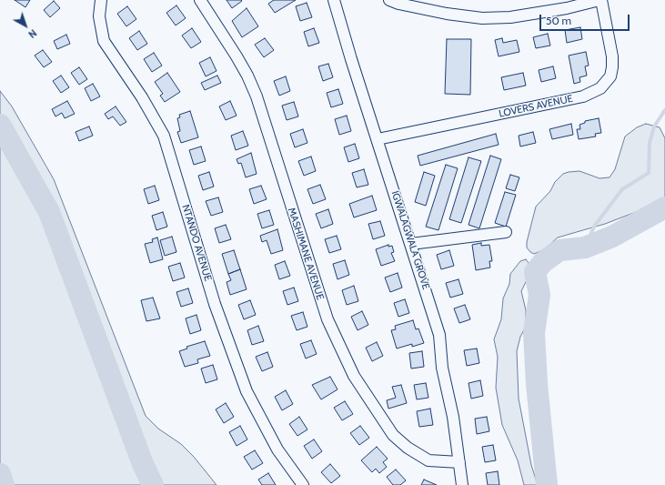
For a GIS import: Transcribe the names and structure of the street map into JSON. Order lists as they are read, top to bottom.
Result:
{
  "streets": {
    "street": [
      "LOVERS AVENUE",
      "IGWALAGWALA GROVE",
      "NTANDO AVENUE",
      "MASHIMANE AVENUE"
    ]
  },
  "crossings": [
    ["LOVERS AVENUE", "IGWALAGWALA GROVE"],
    ["IGWALAGWALA GROVE", "MASHIMANE AVENUE"]
  ],
  "scale_bar": "50 m",
  "north": "bottom right"
}
